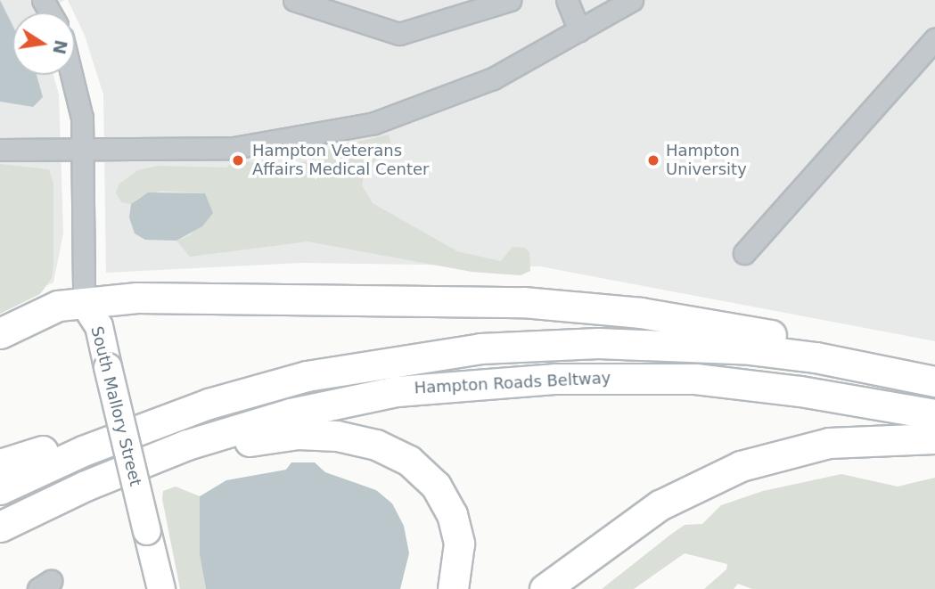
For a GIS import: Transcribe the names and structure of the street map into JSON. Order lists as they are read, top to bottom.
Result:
{
  "streets": {
    "highway": ["Hampton Roads Beltway"],
    "main road": ["South Mallory Street"]
  },
  "places": ["Hampton Veterans Affairs Medical Center", "Hampton University"],
  "north": "right"
}
